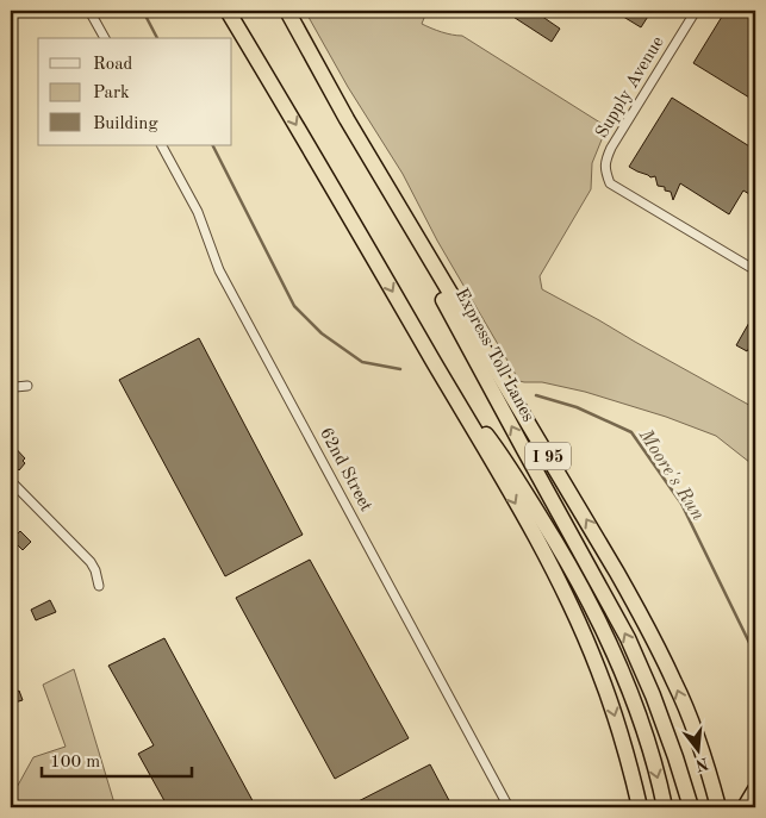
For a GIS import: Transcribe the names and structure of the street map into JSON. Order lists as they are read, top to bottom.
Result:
{
  "streets": {
    "highway": ["Express Toll Lanes", "I 95"],
    "street": ["Supply Avenue", "62nd Street"]
  },
  "crossings": [
    ["Express Toll Lanes", "I 95"]
  ],
  "water": ["Moore's Run"],
  "legend": ["Road", "Park", "Building"],
  "scale_bar": "100 m",
  "north": "bottom"
}
